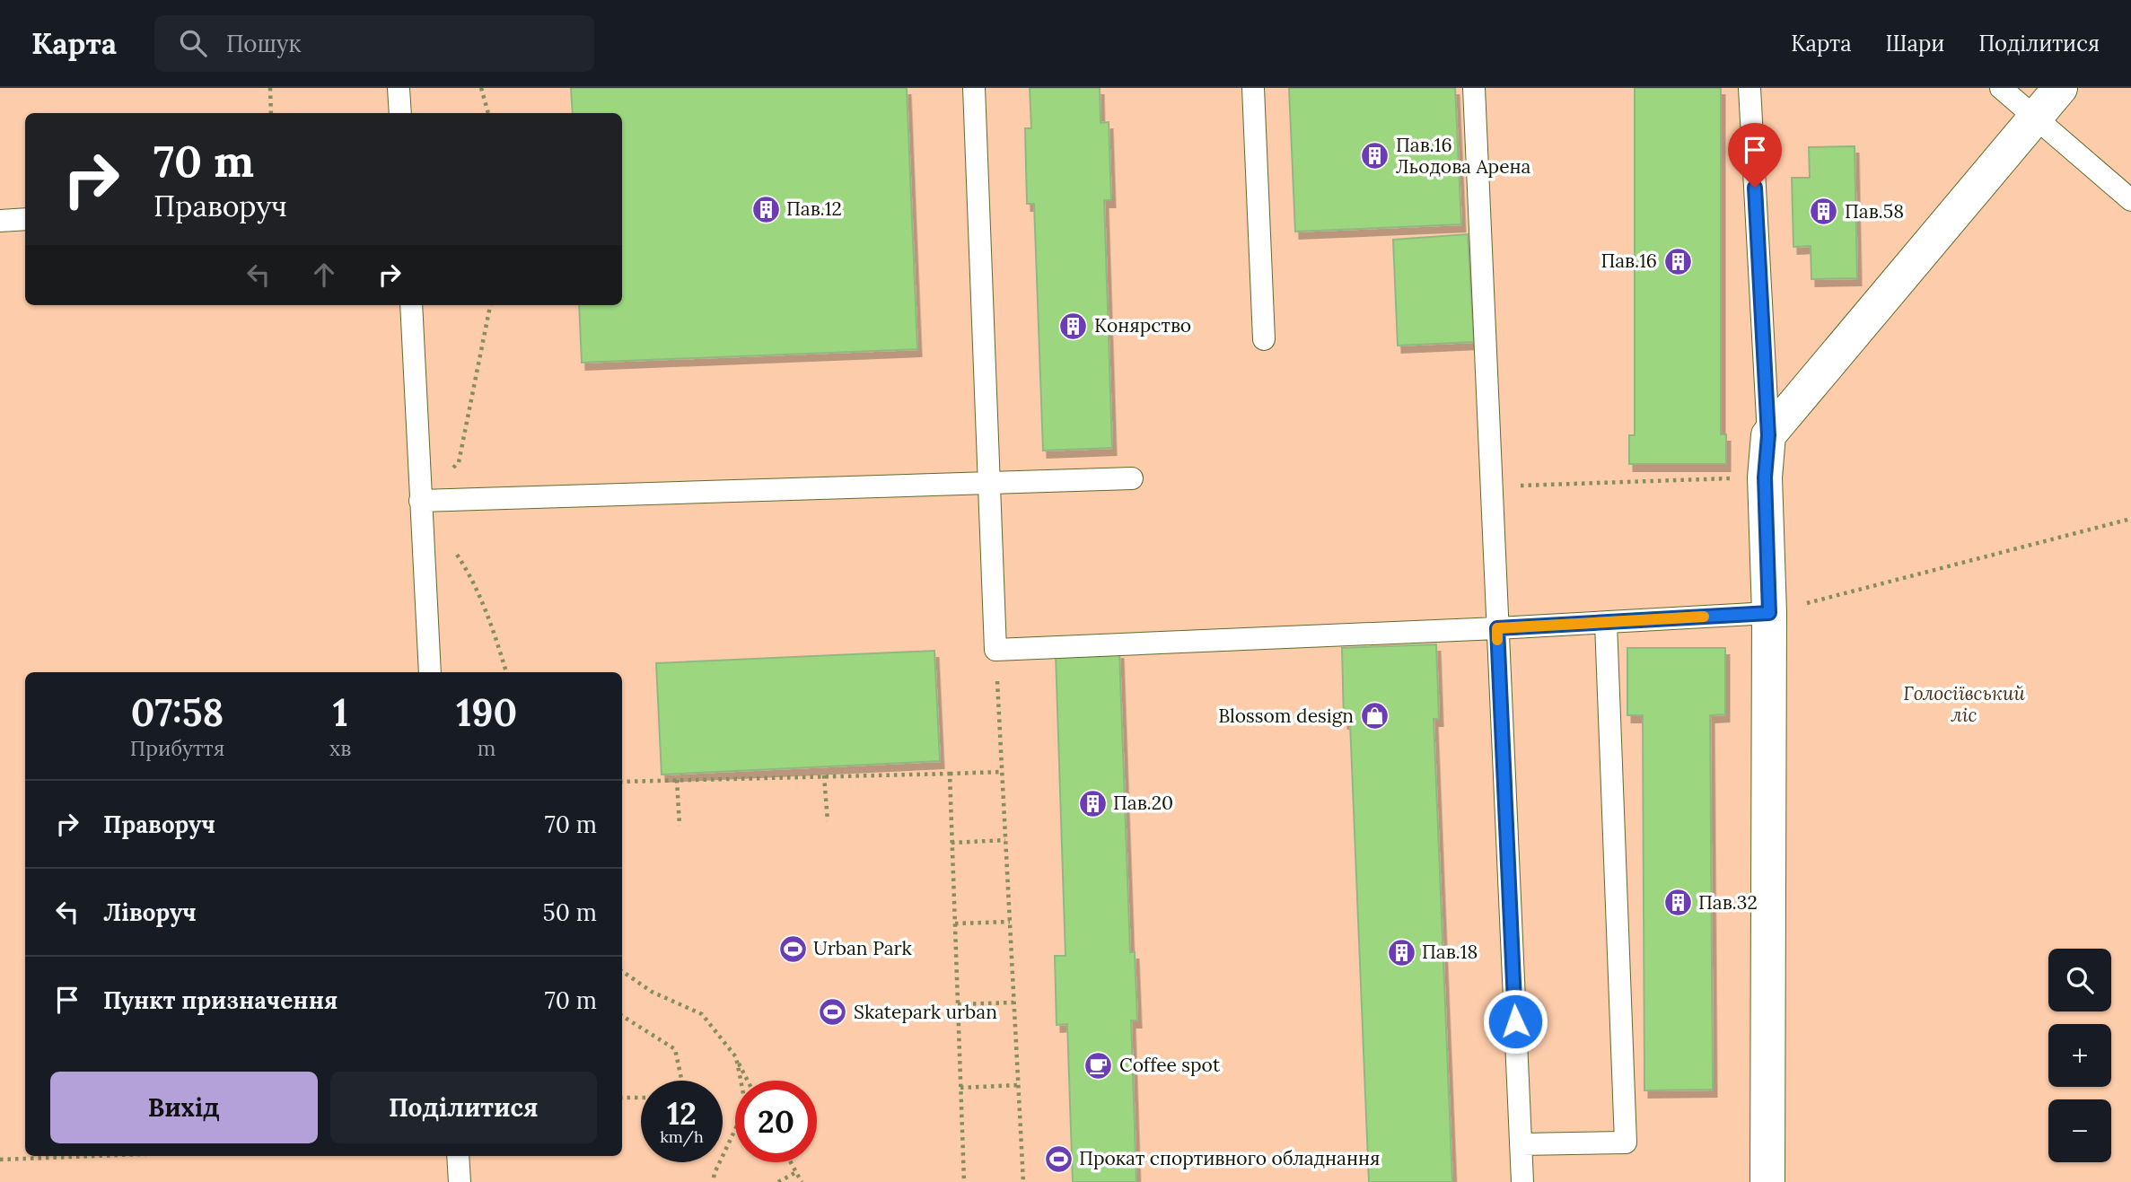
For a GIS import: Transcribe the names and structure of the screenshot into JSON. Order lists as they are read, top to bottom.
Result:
{
  "parks": ["Голосіївський ліс"],
  "places": {
    "building": [
      "Пав.16 Льодова Арена",
      "Пав.12",
      "Пав.58",
      "Пав.16",
      "Конярство",
      "Пав.20",
      "Пав.32",
      "Пав.18"
    ],
    "shop": ["Blossom design"],
    "sports": ["Urban Park", "Skatepark urban", "Прокат спортивного обладнання"],
    "cafe": ["Coffee spot"]
  },
  "page": {
    "header": "Карта",
    "search": "Пошук",
    "nav": ["Карта", "Шари", "Поділитися"],
    "turn": ["70 m", "Праворуч"],
    "eta": [
      "07:58",
      "Прибуття",
      "1",
      "хв",
      "190",
      "m"
    ],
    "list": [
      {
        "name": "Праворуч",
        "value": "70 m"
      },
      {
        "name": "Ліворуч",
        "value": "50 m"
      },
      {
        "name": "Пункт призначення",
        "value": "70 m"
      }
    ],
    "map_buttons": ["+", "−"],
    "buttons": ["Вихід", "Поділитися"],
    "speed": "12 km/h",
    "limit": "20"
  }
}
